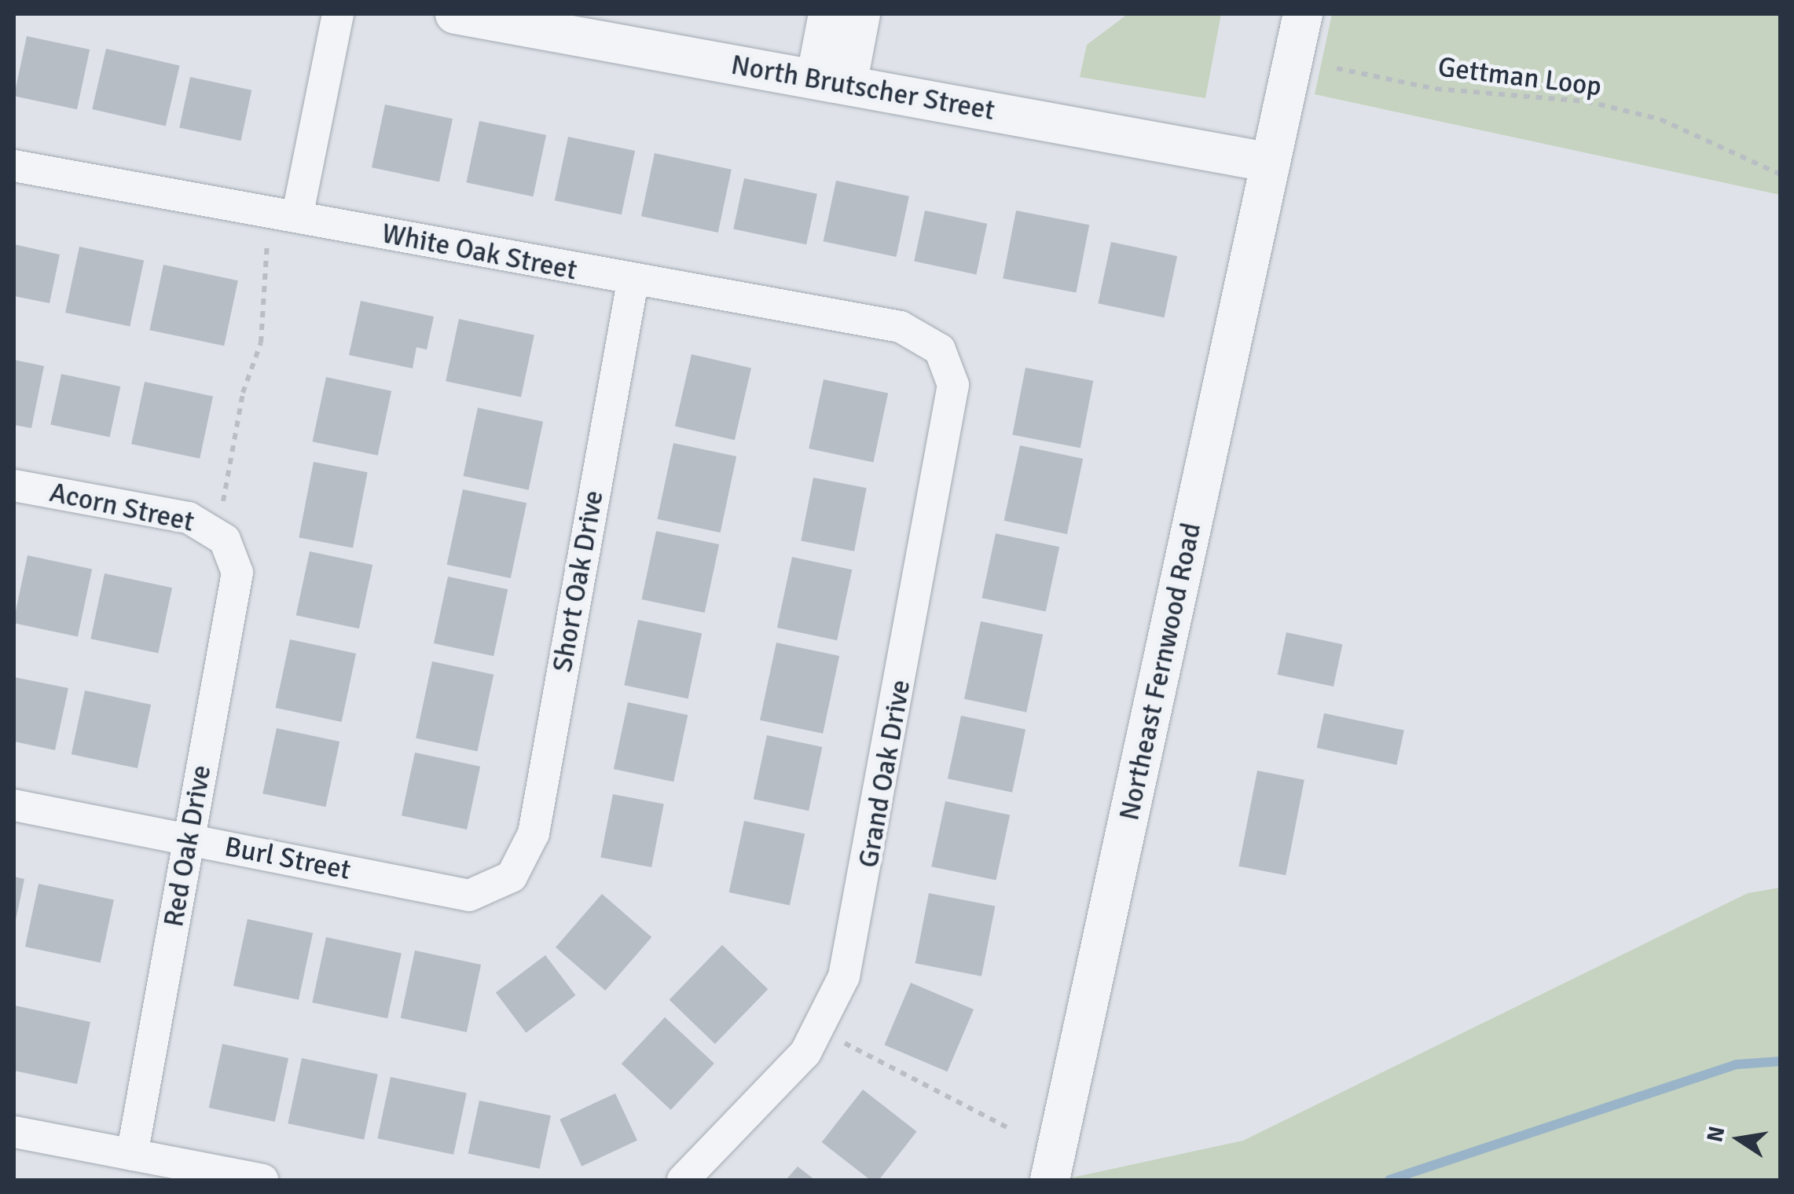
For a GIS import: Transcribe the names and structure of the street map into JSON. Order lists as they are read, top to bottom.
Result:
{
  "streets": {
    "street": [
      "North Brutscher Street",
      "White Oak Street",
      "Acorn Street",
      "Short Oak Drive",
      "Northeast Fernwood Road",
      "Grand Oak Drive",
      "Red Oak Drive",
      "Burl Street"
    ],
    "path": ["Gettman Loop"]
  },
  "crossings": [
    ["North Brutscher Street", "Northeast Fernwood Road"],
    ["White Oak Street", "Short Oak Drive"],
    ["White Oak Street", "Grand Oak Drive"],
    ["Acorn Street", "Red Oak Drive"],
    ["Short Oak Drive", "Burl Street"],
    ["Red Oak Drive", "Burl Street"]
  ],
  "north": "left"
}
